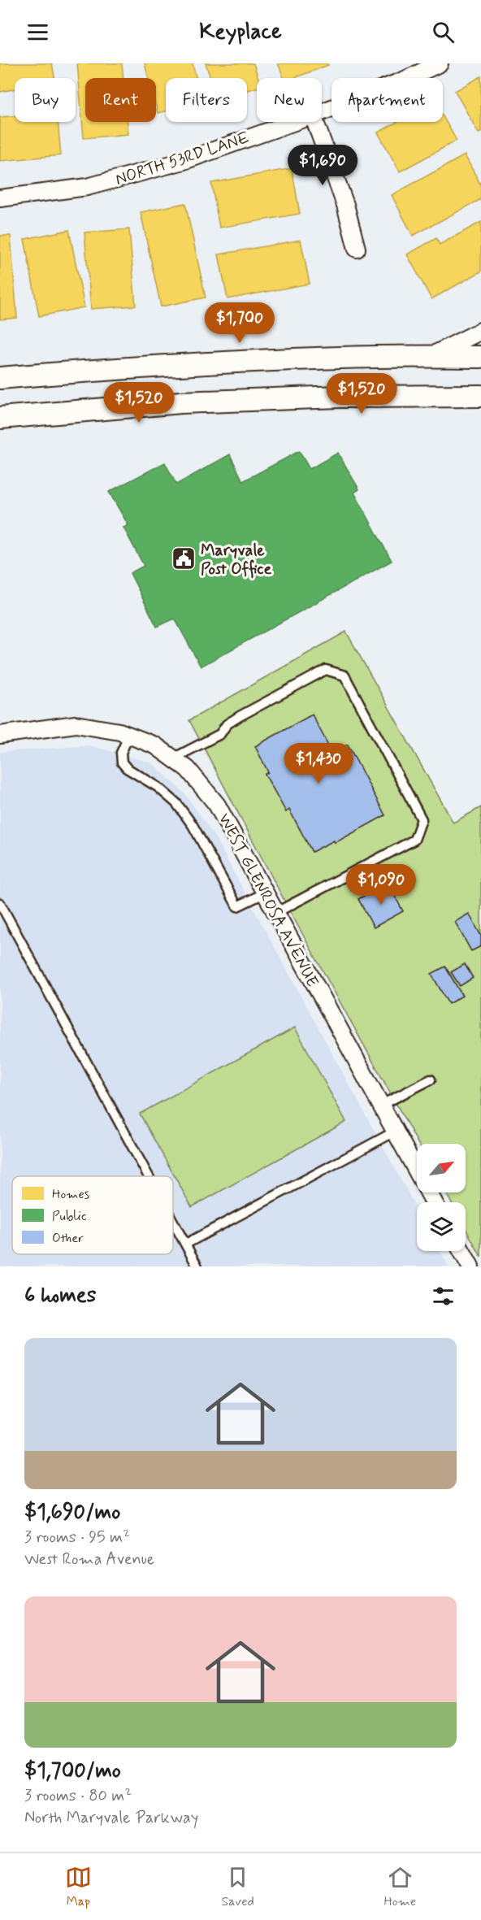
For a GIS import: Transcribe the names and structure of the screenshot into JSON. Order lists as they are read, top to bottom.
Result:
{
  "streets": {
    "street": ["NORTH 53RD LANE", "WEST GLENROSA AVENUE"]
  },
  "places": {
    "public building": ["Maryvale Post Office"]
  },
  "legend": ["Homes", "Public", "Other"],
  "north": "top right",
  "page": {
    "header": "Keyplace",
    "chip": [
      "Buy",
      "Rent",
      "Filters",
      "New",
      "Apartment"
    ],
    "price": [
      "$1,690",
      "$1,700",
      "$1,520",
      "$1,520",
      "$1,430",
      "$1,090"
    ],
    "heading": "6 homes",
    "list": [
      {
        "name": "$1,690/mo",
        "note": "3 rooms · 95 m² · West Roma Avenue"
      },
      {
        "name": "$1,700/mo",
        "note": "3 rooms · 80 m² · North Maryvale Parkway"
      }
    ],
    "tabs": ["Map", "Saved", "Home"]
  }
}
